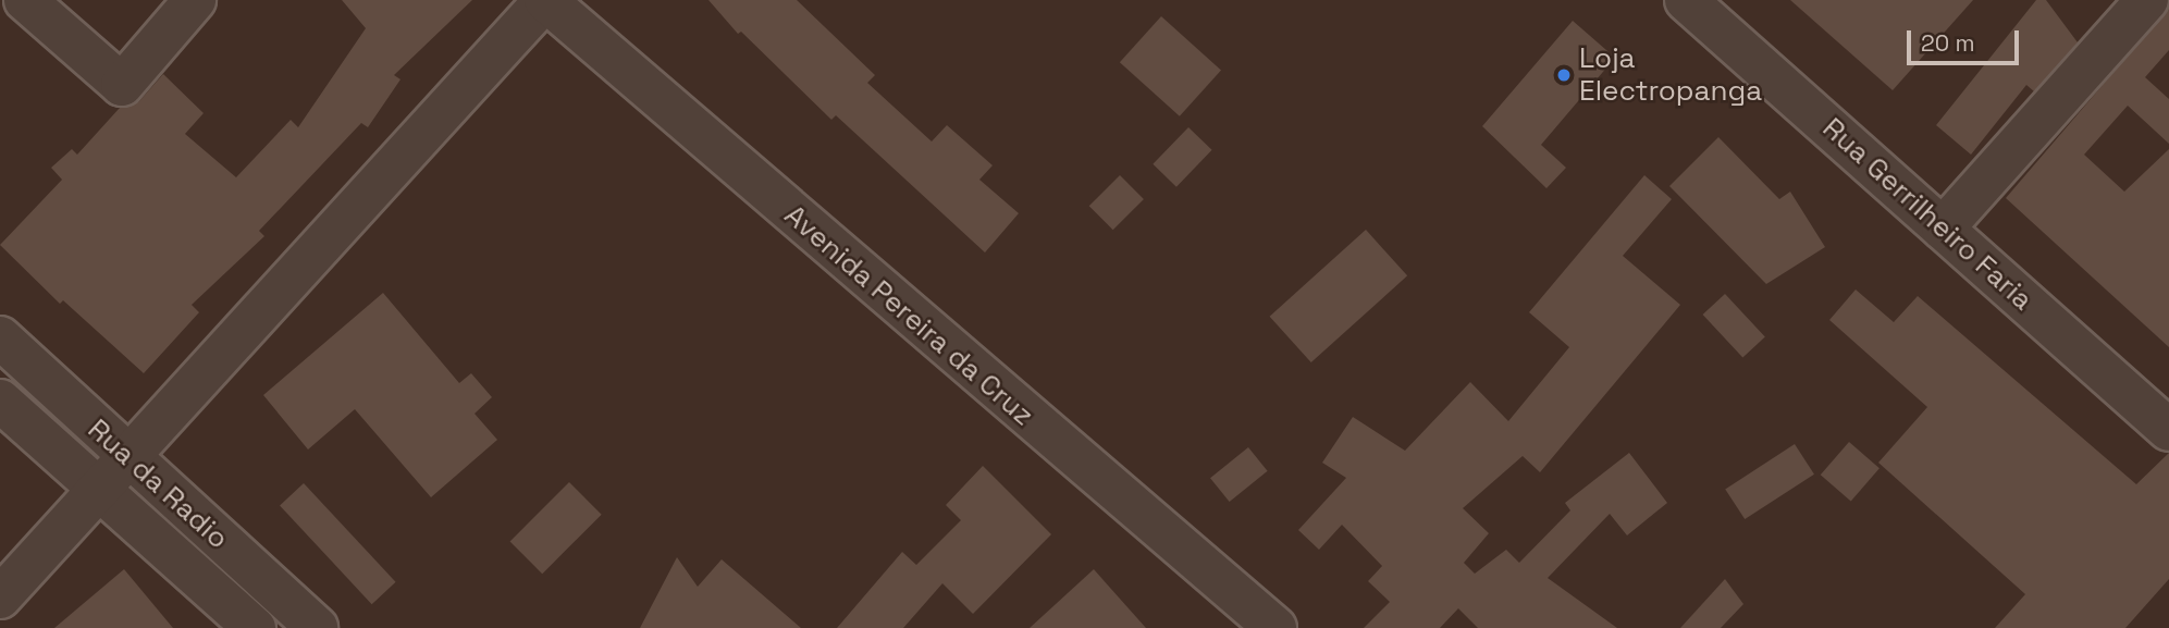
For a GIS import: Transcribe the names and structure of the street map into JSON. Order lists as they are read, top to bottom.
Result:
{
  "streets": {
    "street": ["Rua Gerrilheiro Faria", "Avenida Pereira da Cruz", "Rua da Radio"]
  },
  "places": ["Loja Electropanga"],
  "scale_bar": "20 m"
}
